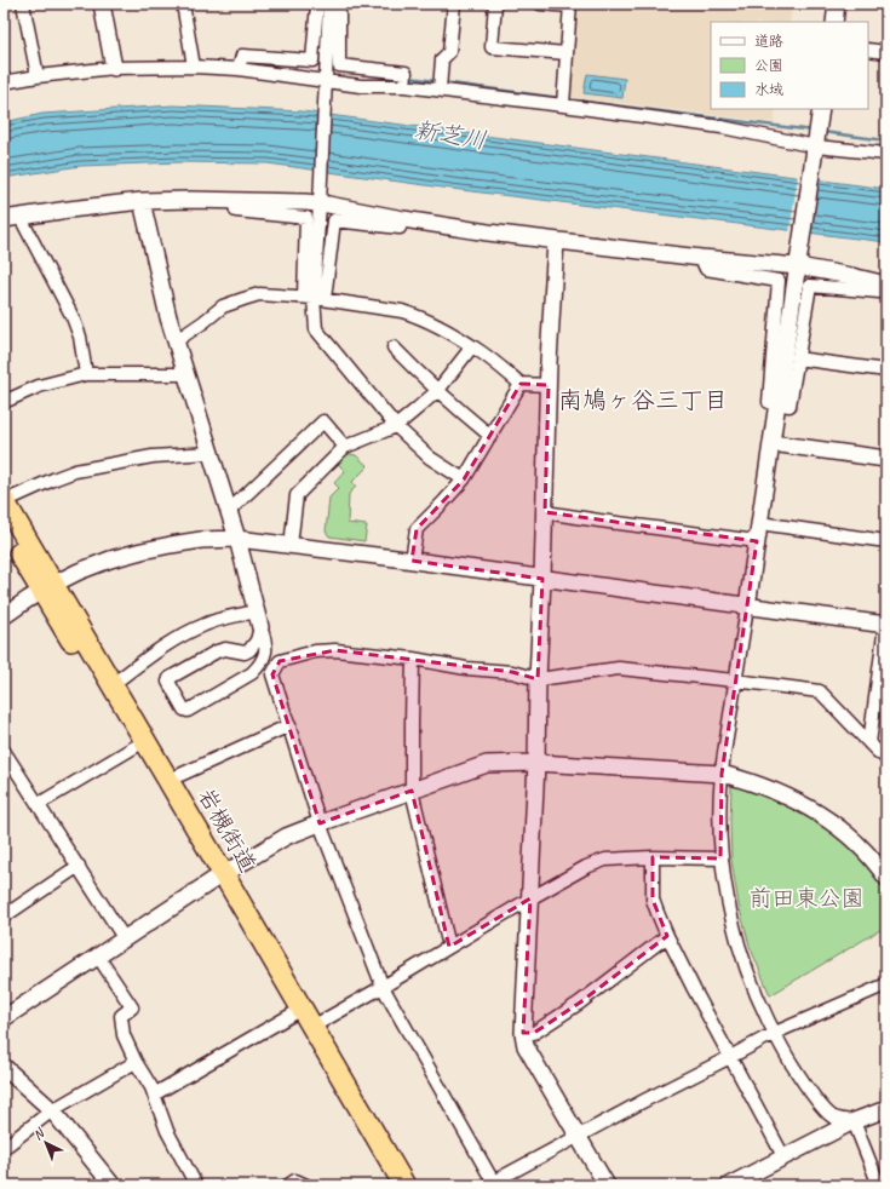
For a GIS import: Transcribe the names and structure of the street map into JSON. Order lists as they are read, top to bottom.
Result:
{
  "streets": {
    "highway": ["岩槻街道"]
  },
  "districts": ["南鳩ヶ谷三丁目"],
  "water": ["新芝川"],
  "parks": ["前田東公園"],
  "legend": ["道路", "公園", "水域"],
  "north": "top left"
}
